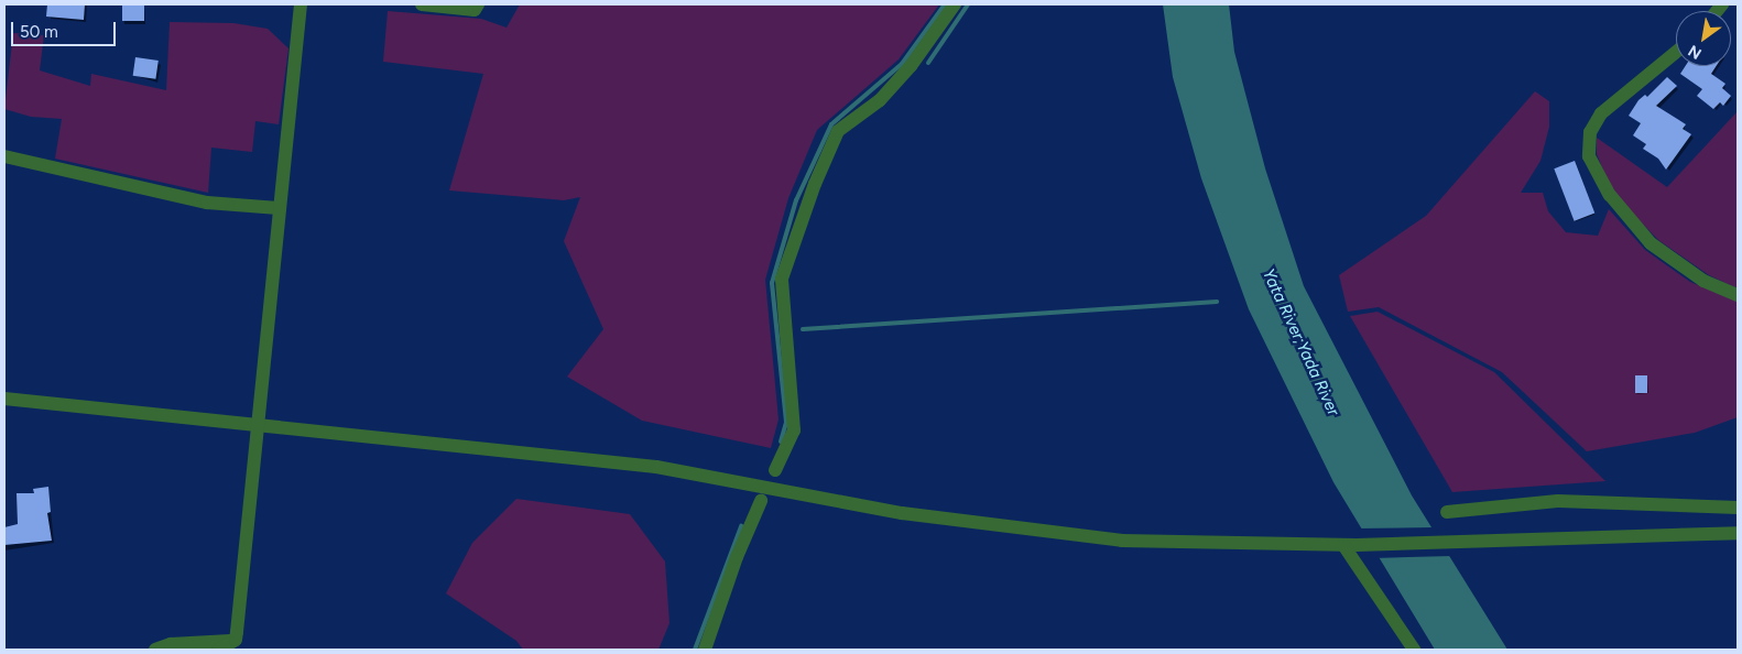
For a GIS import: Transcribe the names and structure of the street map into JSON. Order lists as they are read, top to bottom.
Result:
{
  "water": ["Yata River;Yada River"],
  "scale_bar": "50 m",
  "north": "bottom left"
}
